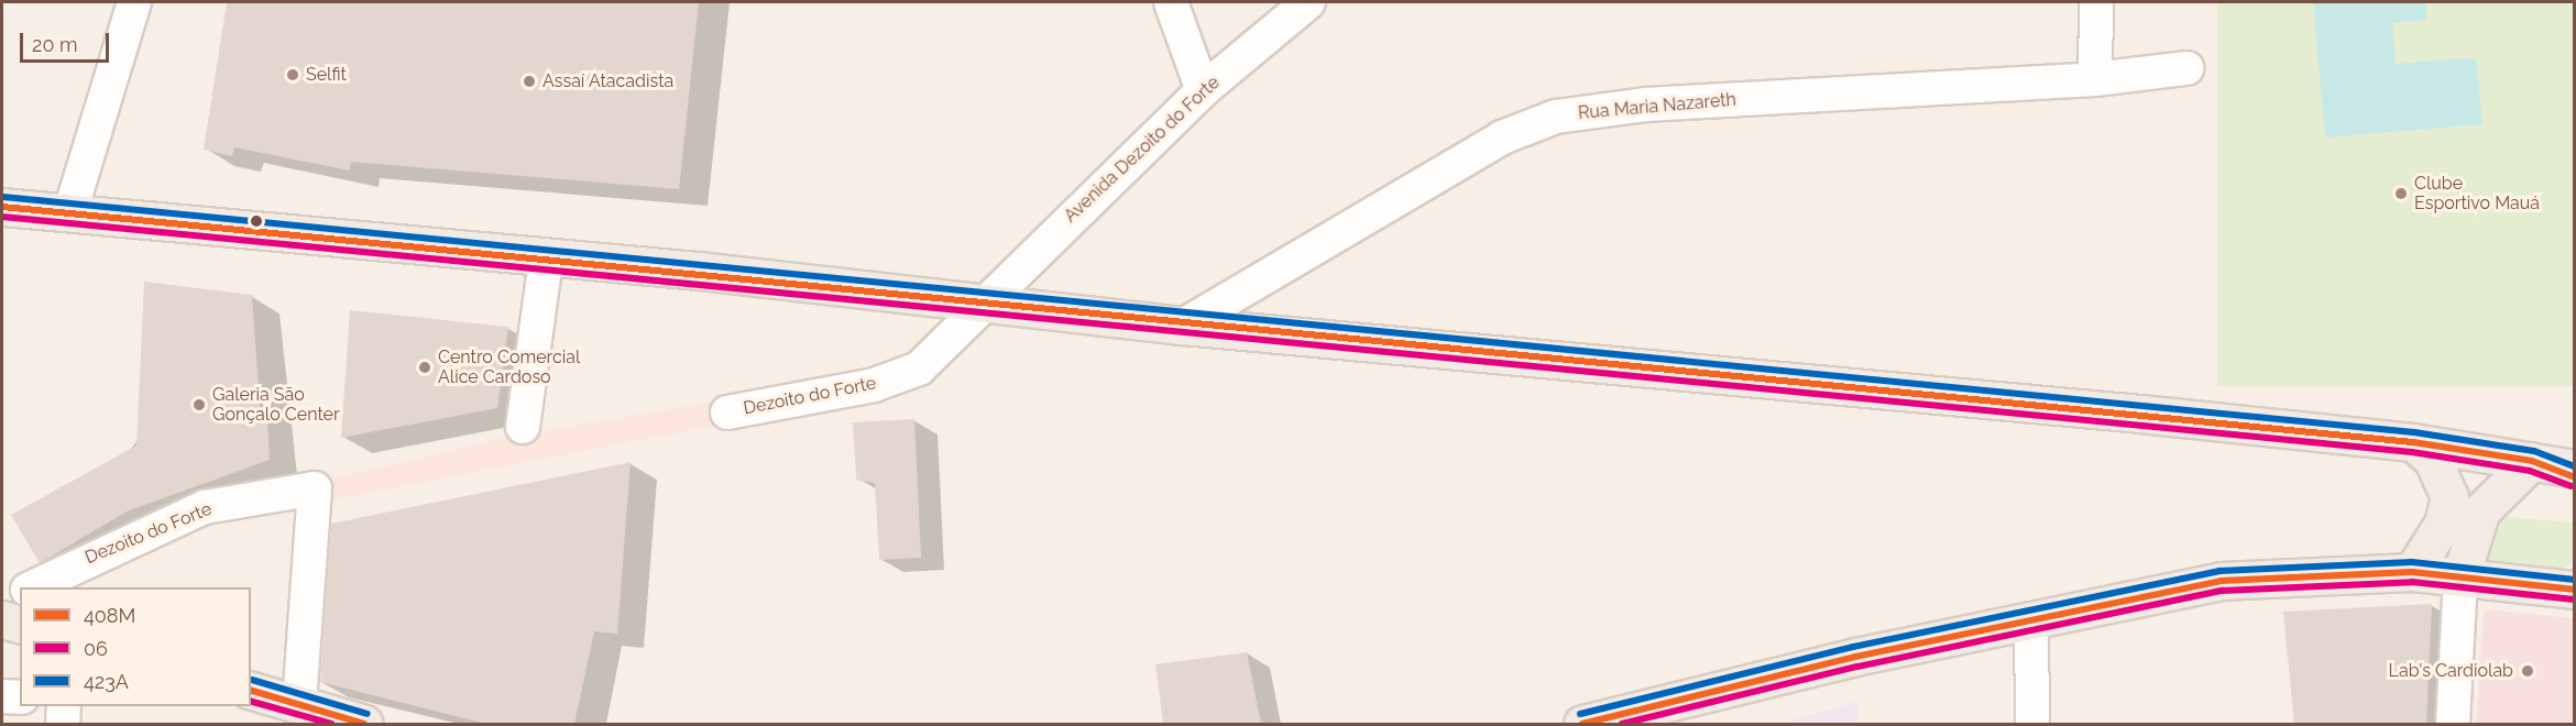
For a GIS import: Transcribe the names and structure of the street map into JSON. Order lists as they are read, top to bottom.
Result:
{
  "streets": {
    "street": ["Rua Maria Nazareth", "Avenida Dezoito do Forte", "Dezoito do Forte"]
  },
  "crossings": [
    ["Avenida Dezoito do Forte", "Dezoito do Forte"]
  ],
  "places": [
    "Selfit",
    "Assaí Atacadista",
    "Clube Esportivo Mauá",
    "Centro Comercial Alice Cardoso",
    "Galeria São Gonçalo Center",
    "Lab's Cardiolab"
  ],
  "lines": ["transit line 423A", "transit line 408M", "transit line 06"],
  "legend": ["408M", "06", "423A"],
  "scale_bar": "20 m"
}
